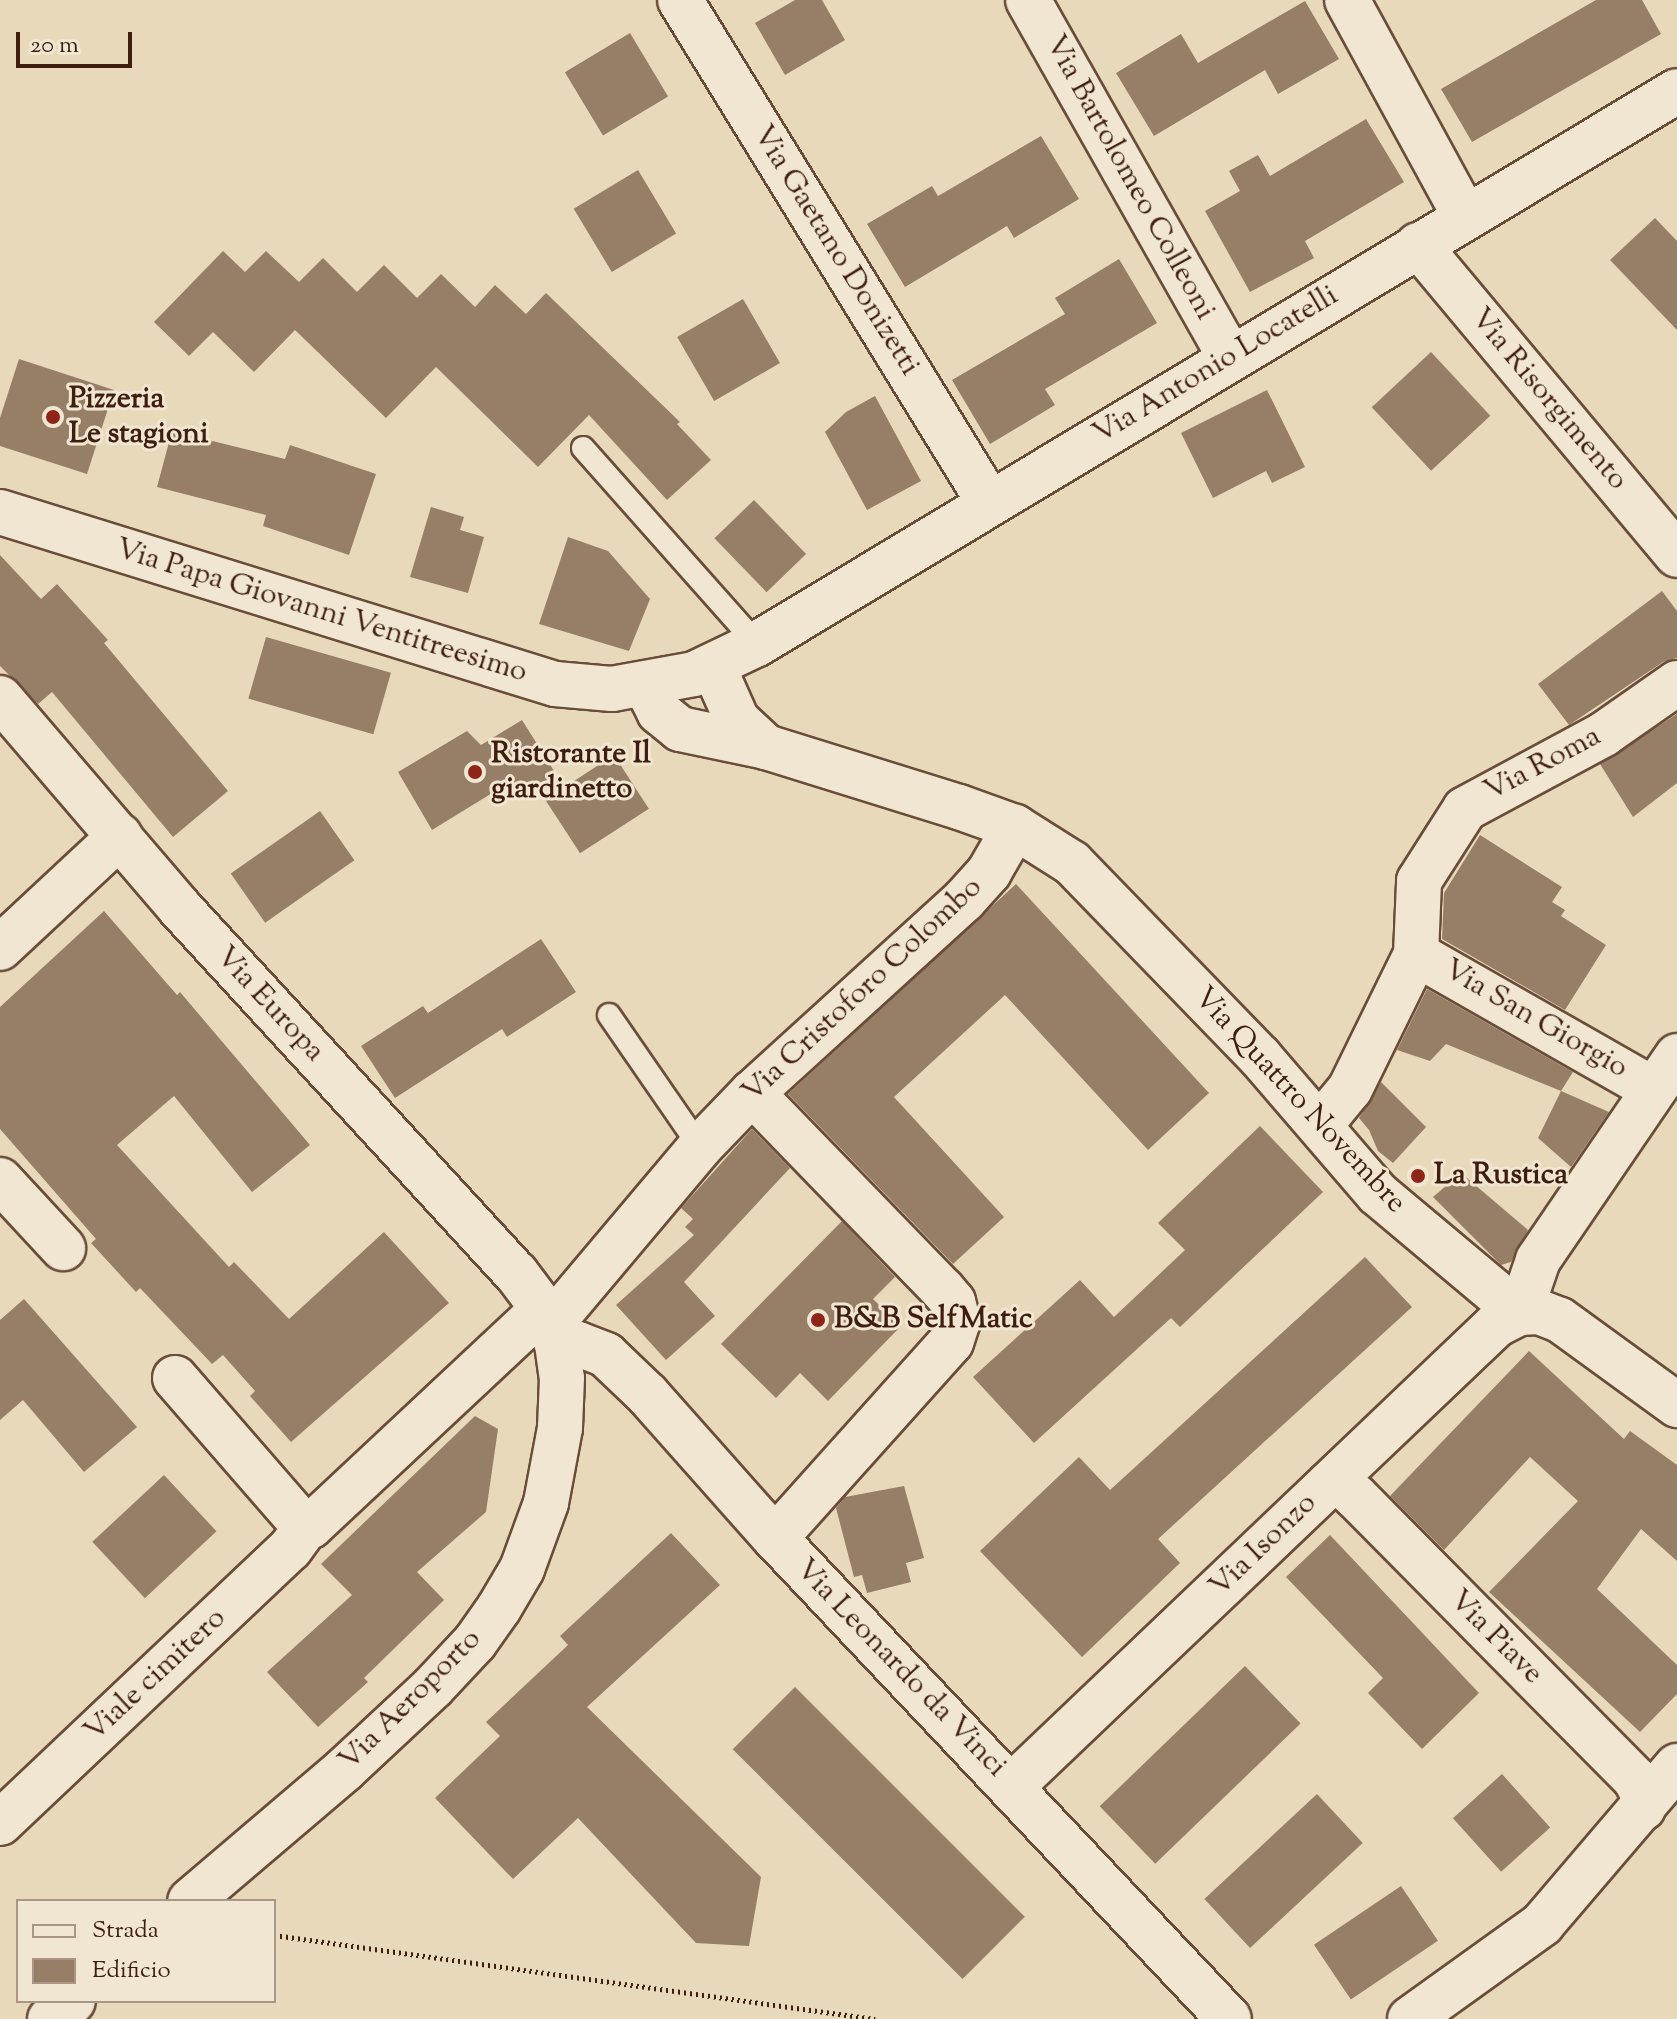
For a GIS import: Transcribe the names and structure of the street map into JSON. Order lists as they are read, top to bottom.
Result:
{
  "streets": {
    "street": [
      "Via Bartolomeo Colleoni",
      "Via Gaetano Donizetti",
      "Via Antonio Locatelli",
      "Via Risorgimento",
      "Via Papa Giovanni Ventitreesimo",
      "Via Roma",
      "Via Cristoforo Colombo",
      "Via Europa",
      "Via San Giorgio",
      "Via Quattro Novembre",
      "Via Isonzo",
      "Via Piave",
      "Via Leonardo da Vinci",
      "Viale cimitero",
      "Via Aeroporto"
    ]
  },
  "crossings": [
    ["Via Bartolomeo Colleoni", "Via Antonio Locatelli"],
    ["Via Gaetano Donizetti", "Via Antonio Locatelli"],
    ["Via Antonio Locatelli", "Via Risorgimento"],
    ["Via Antonio Locatelli", "Via Papa Giovanni Ventitreesimo"],
    ["Via Roma", "Via San Giorgio"],
    ["Via Roma", "Via Quattro Novembre"],
    ["Via Cristoforo Colombo", "Via Europa"],
    ["Via Cristoforo Colombo", "Via Quattro Novembre"],
    ["Via Cristoforo Colombo", "Via Leonardo da Vinci"],
    ["Via Cristoforo Colombo", "Viale cimitero"],
    ["Via Cristoforo Colombo", "Via Aeroporto"],
    ["Via Europa", "Via Leonardo da Vinci"],
    ["Via Europa", "Via Aeroporto"],
    ["Via Quattro Novembre", "Via Isonzo"],
    ["Via Isonzo", "Via Piave"],
    ["Via Isonzo", "Via Leonardo da Vinci"],
    ["Via Leonardo da Vinci", "Via Aeroporto"]
  ],
  "places": [
    "Pizzeria Le stagioni",
    "Ristorante Il giardinetto",
    "La Rustica",
    "B&B SelfMatic"
  ],
  "legend": ["Strada", "Edificio"],
  "scale_bar": "20 m"
}
